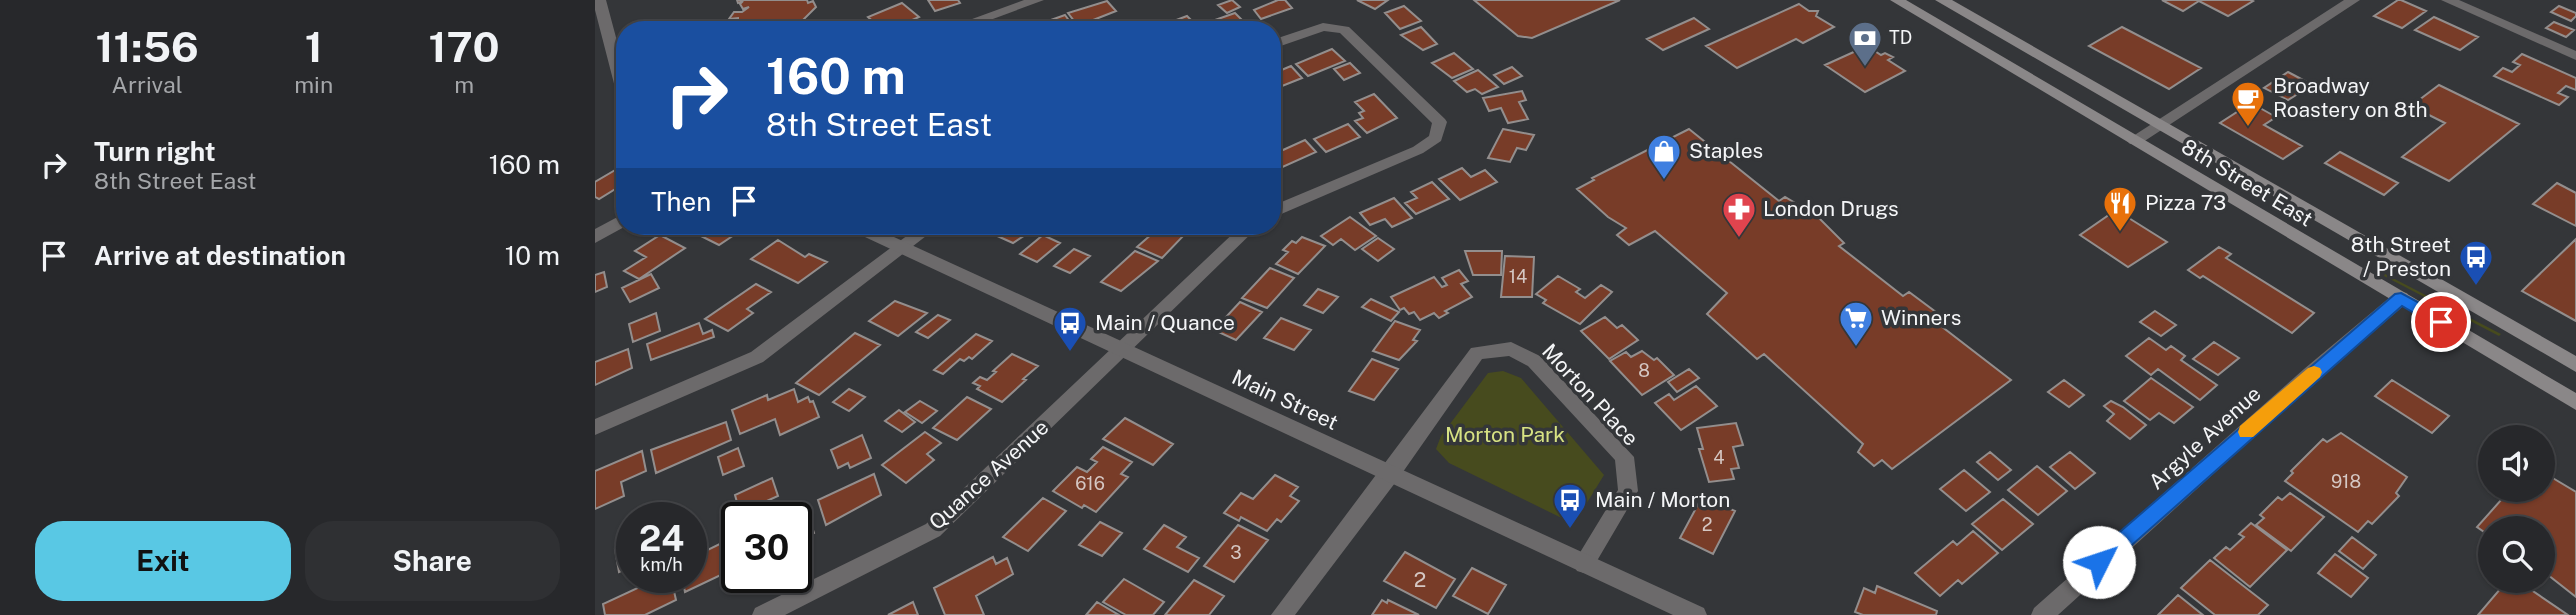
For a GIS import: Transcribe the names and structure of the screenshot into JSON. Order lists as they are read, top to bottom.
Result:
{
  "streets": {
    "main road": ["8th Street East"],
    "street": [
      "Morton Place",
      "Main Street",
      "Argyle Avenue",
      "Quance Avenue"
    ]
  },
  "crossings": [
    ["8th Street East", "Argyle Avenue"],
    ["Morton Place", "Main Street"],
    ["Main Street", "Quance Avenue"]
  ],
  "parks": ["Morton Park"],
  "places": {
    "bank": ["TD"],
    "cafe": ["Broadway Roastery on 8th"],
    "shop": ["Staples"],
    "restaurant": ["Pizza 73"],
    "pharmacy": ["London Drugs"],
    "bus stop": ["8th Street / Preston", "Main / Quance", "Main / Morton"],
    "supermarket": ["Winners"]
  },
  "house_numbers": [
    "14",
    "8",
    "4",
    "918",
    "616",
    "2",
    "3",
    "2"
  ],
  "page": {
    "eta": [
      "11:56",
      "Arrival",
      "1",
      "min",
      "170",
      "m"
    ],
    "turn": ["160 m", "8th Street East"],
    "list": [
      {
        "name": "Turn right",
        "note": "8th Street East",
        "value": "160 m"
      },
      {
        "name": "Arrive at destination",
        "value": "10 m"
      }
    ],
    "then": "Then",
    "speed": "24 km/h",
    "limit": "30",
    "buttons": ["Exit", "Share"]
  }
}
